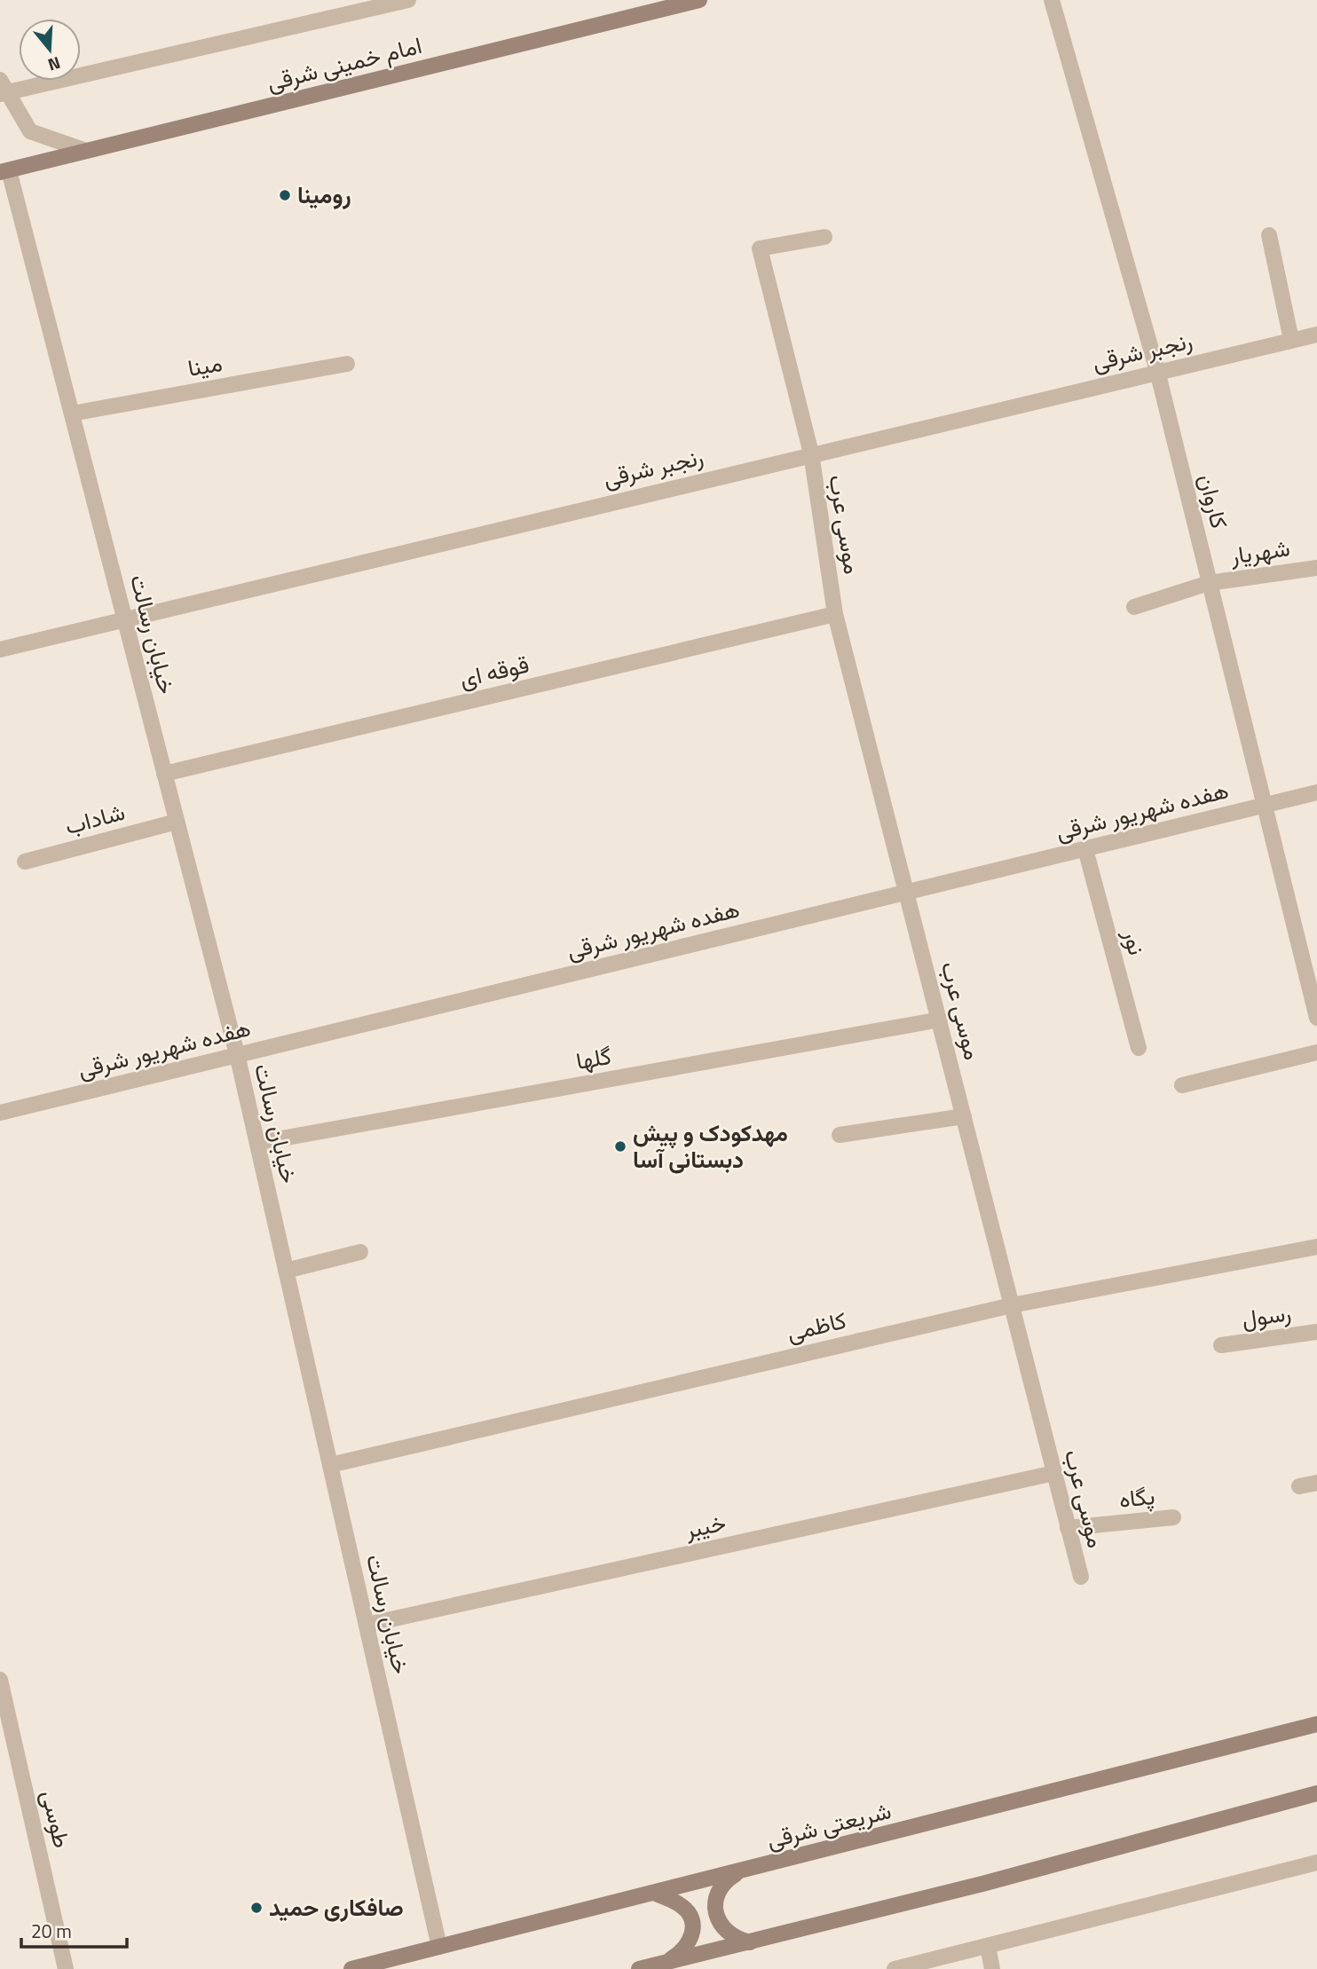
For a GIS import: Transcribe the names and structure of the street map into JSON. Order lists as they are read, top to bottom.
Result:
{
  "streets": {
    "main road": ["امام خمینی شرقی", "شریعتی شرقی"],
    "street": [
      "رنجبر شرقی",
      "مینا",
      "کاروان",
      "موسی عرب",
      "شهریار",
      "خیابان رسالت",
      "قوقه ای",
      "هفده شهریور شرقی",
      "شاداب",
      "نور",
      "گلها",
      "رسول",
      "کاظمی",
      "پگاه",
      "خیبر",
      "طوسی"
    ]
  },
  "crossings": [
    ["امام خمینی شرقی", "خیابان رسالت"],
    ["رنجبر شرقی", "کاروان"],
    ["رنجبر شرقی", "موسی عرب"],
    ["رنجبر شرقی", "خیابان رسالت"],
    ["مینا", "خیابان رسالت"],
    ["کاروان", "شهریار"],
    ["کاروان", "هفده شهریور شرقی"],
    ["موسی عرب", "قوقه ای"],
    ["موسی عرب", "هفده شهریور شرقی"],
    ["موسی عرب", "گلها"],
    ["موسی عرب", "کاظمی"],
    ["موسی عرب", "پگاه"],
    ["موسی عرب", "خیبر"],
    ["خیابان رسالت", "قوقه ای"],
    ["خیابان رسالت", "هفده شهریور شرقی"],
    ["خیابان رسالت", "شاداب"],
    ["خیابان رسالت", "گلها"],
    ["خیابان رسالت", "کاظمی"],
    ["خیابان رسالت", "خیبر"],
    ["خیابان رسالت", "شریعتی شرقی"],
    ["هفده شهریور شرقی", "نور"]
  ],
  "places": ["رومینا", "مهدکودک و پیش دبستانی آسا", "صافکاری حمید"],
  "scale_bar": "20 m",
  "north": "bottom"
}
